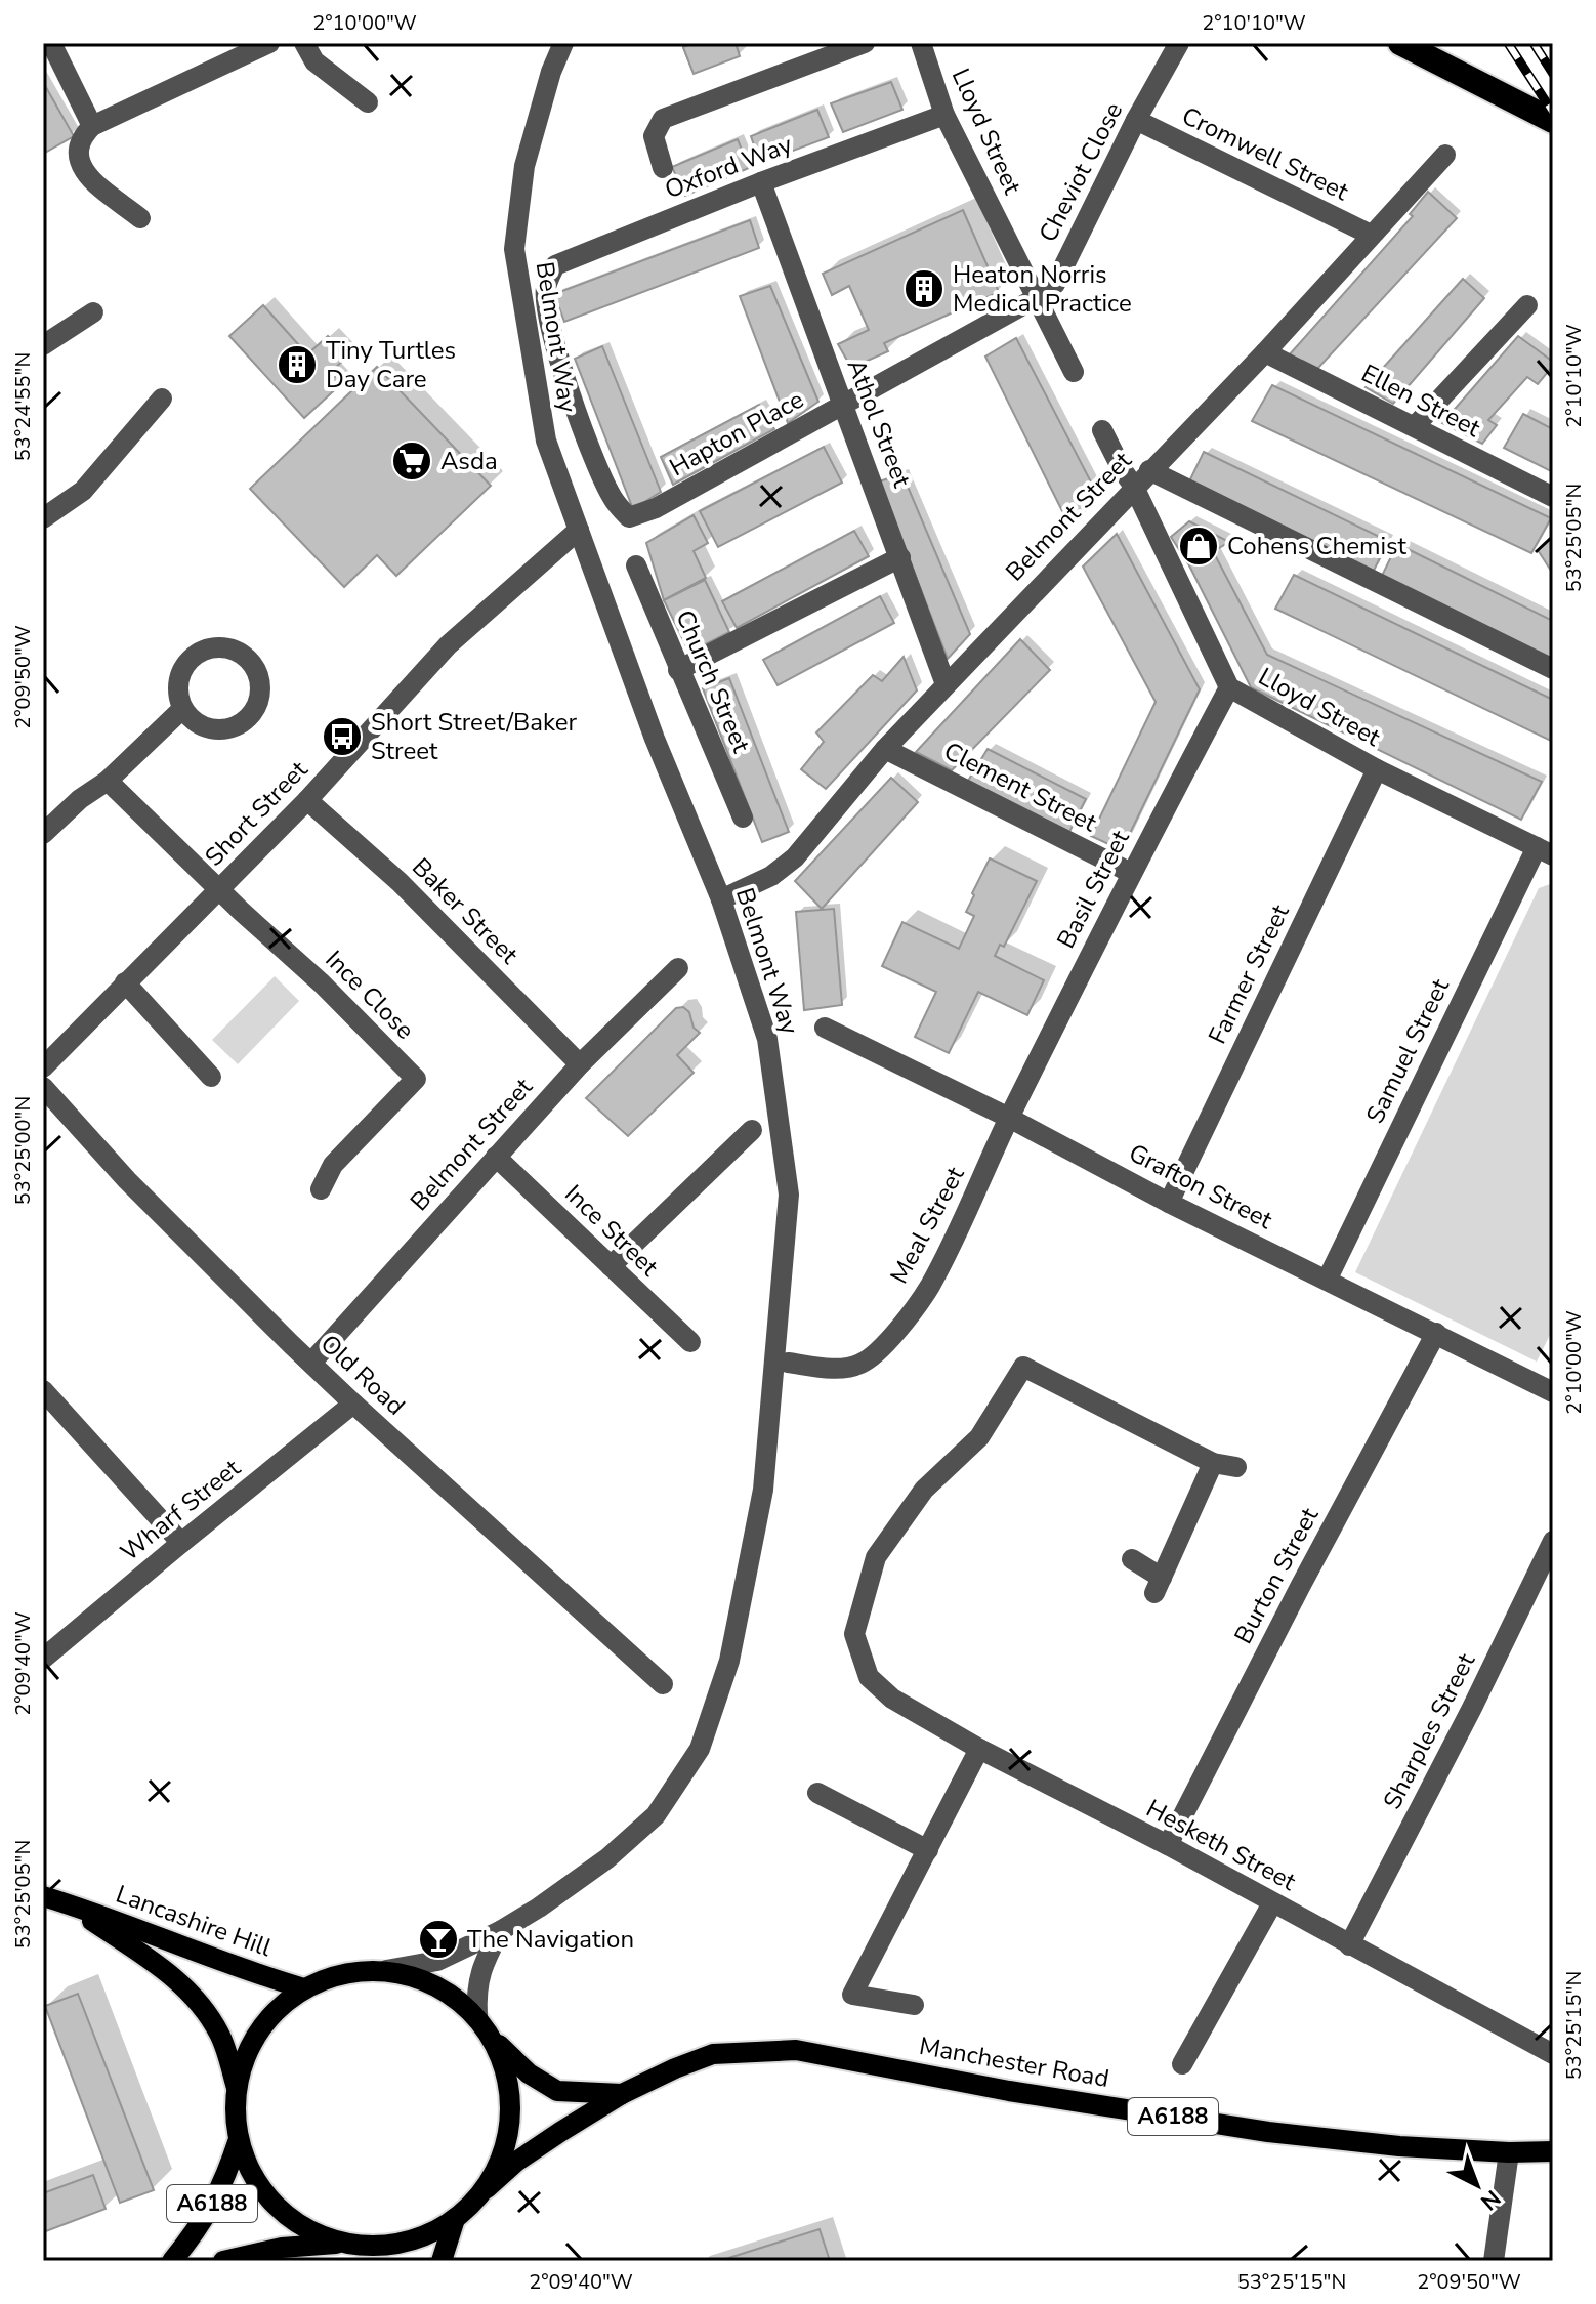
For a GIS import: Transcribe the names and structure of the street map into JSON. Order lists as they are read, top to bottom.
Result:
{
  "streets": {
    "main road": ["Lancashire Hill", "Manchester Road", "A6188"],
    "street": [
      "Lloyd Street",
      "Cromwell Street",
      "Oxford Way",
      "Cheviot Close",
      "Belmont Way",
      "Ellen Street",
      "Athol Street",
      "Hapton Place",
      "Belmont Street",
      "Church Street",
      "Clement Street",
      "Short Street",
      "Basil Street",
      "Baker Street",
      "Farmer Street",
      "Ince Close",
      "Samuel Street",
      "Grafton Street",
      "Meal Street",
      "Ince Street",
      "Old Road",
      "Wharf Street",
      "Burton Street",
      "Sharples Street",
      "Hesketh Street"
    ]
  },
  "crossings": [
    ["Lloyd Street", "Oxford Way"],
    ["Lloyd Street", "Cheviot Close"],
    ["Lloyd Street", "Belmont Street"],
    ["Lloyd Street", "Basil Street"],
    ["Lloyd Street", "Farmer Street"],
    ["Lloyd Street", "Samuel Street"],
    ["Cromwell Street", "Cheviot Close"],
    ["Cromwell Street", "Belmont Street"],
    ["Oxford Way", "Athol Street"],
    ["Oxford Way", "Hapton Place"],
    ["Cheviot Close", "Athol Street"],
    ["Cheviot Close", "Hapton Place"],
    ["Belmont Way", "Belmont Street"],
    ["Belmont Way", "Short Street"],
    ["Belmont Way", "Lancashire Hill"],
    ["Belmont Way", "Manchester Road"],
    ["Belmont Way", "A6188"],
    ["Ellen Street", "Belmont Street"],
    ["Athol Street", "Hapton Place"],
    ["Athol Street", "Belmont Street"],
    ["Belmont Street", "Clement Street"],
    ["Belmont Street", "Baker Street"],
    ["Belmont Street", "Ince Street"],
    ["Belmont Street", "Old Road"],
    ["Clement Street", "Basil Street"],
    ["Short Street", "Baker Street"],
    ["Short Street", "Ince Close"],
    ["Basil Street", "Grafton Street"],
    ["Basil Street", "Meal Street"],
    ["Farmer Street", "Grafton Street"],
    ["Samuel Street", "Grafton Street"],
    ["Grafton Street", "Meal Street"],
    ["Grafton Street", "Burton Street"],
    ["Old Road", "Wharf Street"],
    ["Burton Street", "Hesketh Street"],
    ["Sharples Street", "Hesketh Street"],
    ["Lancashire Hill", "Manchester Road"],
    ["Lancashire Hill", "A6188"],
    ["Manchester Road", "A6188"]
  ],
  "places": {
    "building": ["Heaton Norris Medical Practice", "Tiny Turtles Day Care"],
    "supermarket": ["Asda"],
    "shop": ["Cohens Chemist"],
    "bus stop": ["Short Street/Baker Street"],
    "bar": ["The Navigation"]
  },
  "north": "bottom right",
  "coordinates": [
    "2°10'00\"W",
    "2°10'10\"W",
    "53°24'55\"N",
    "53°25'05\"N",
    "2°09'50\"W",
    "53°25'00\"N",
    "2°09'40\"W",
    "53°25'15\"N"
  ]
}
